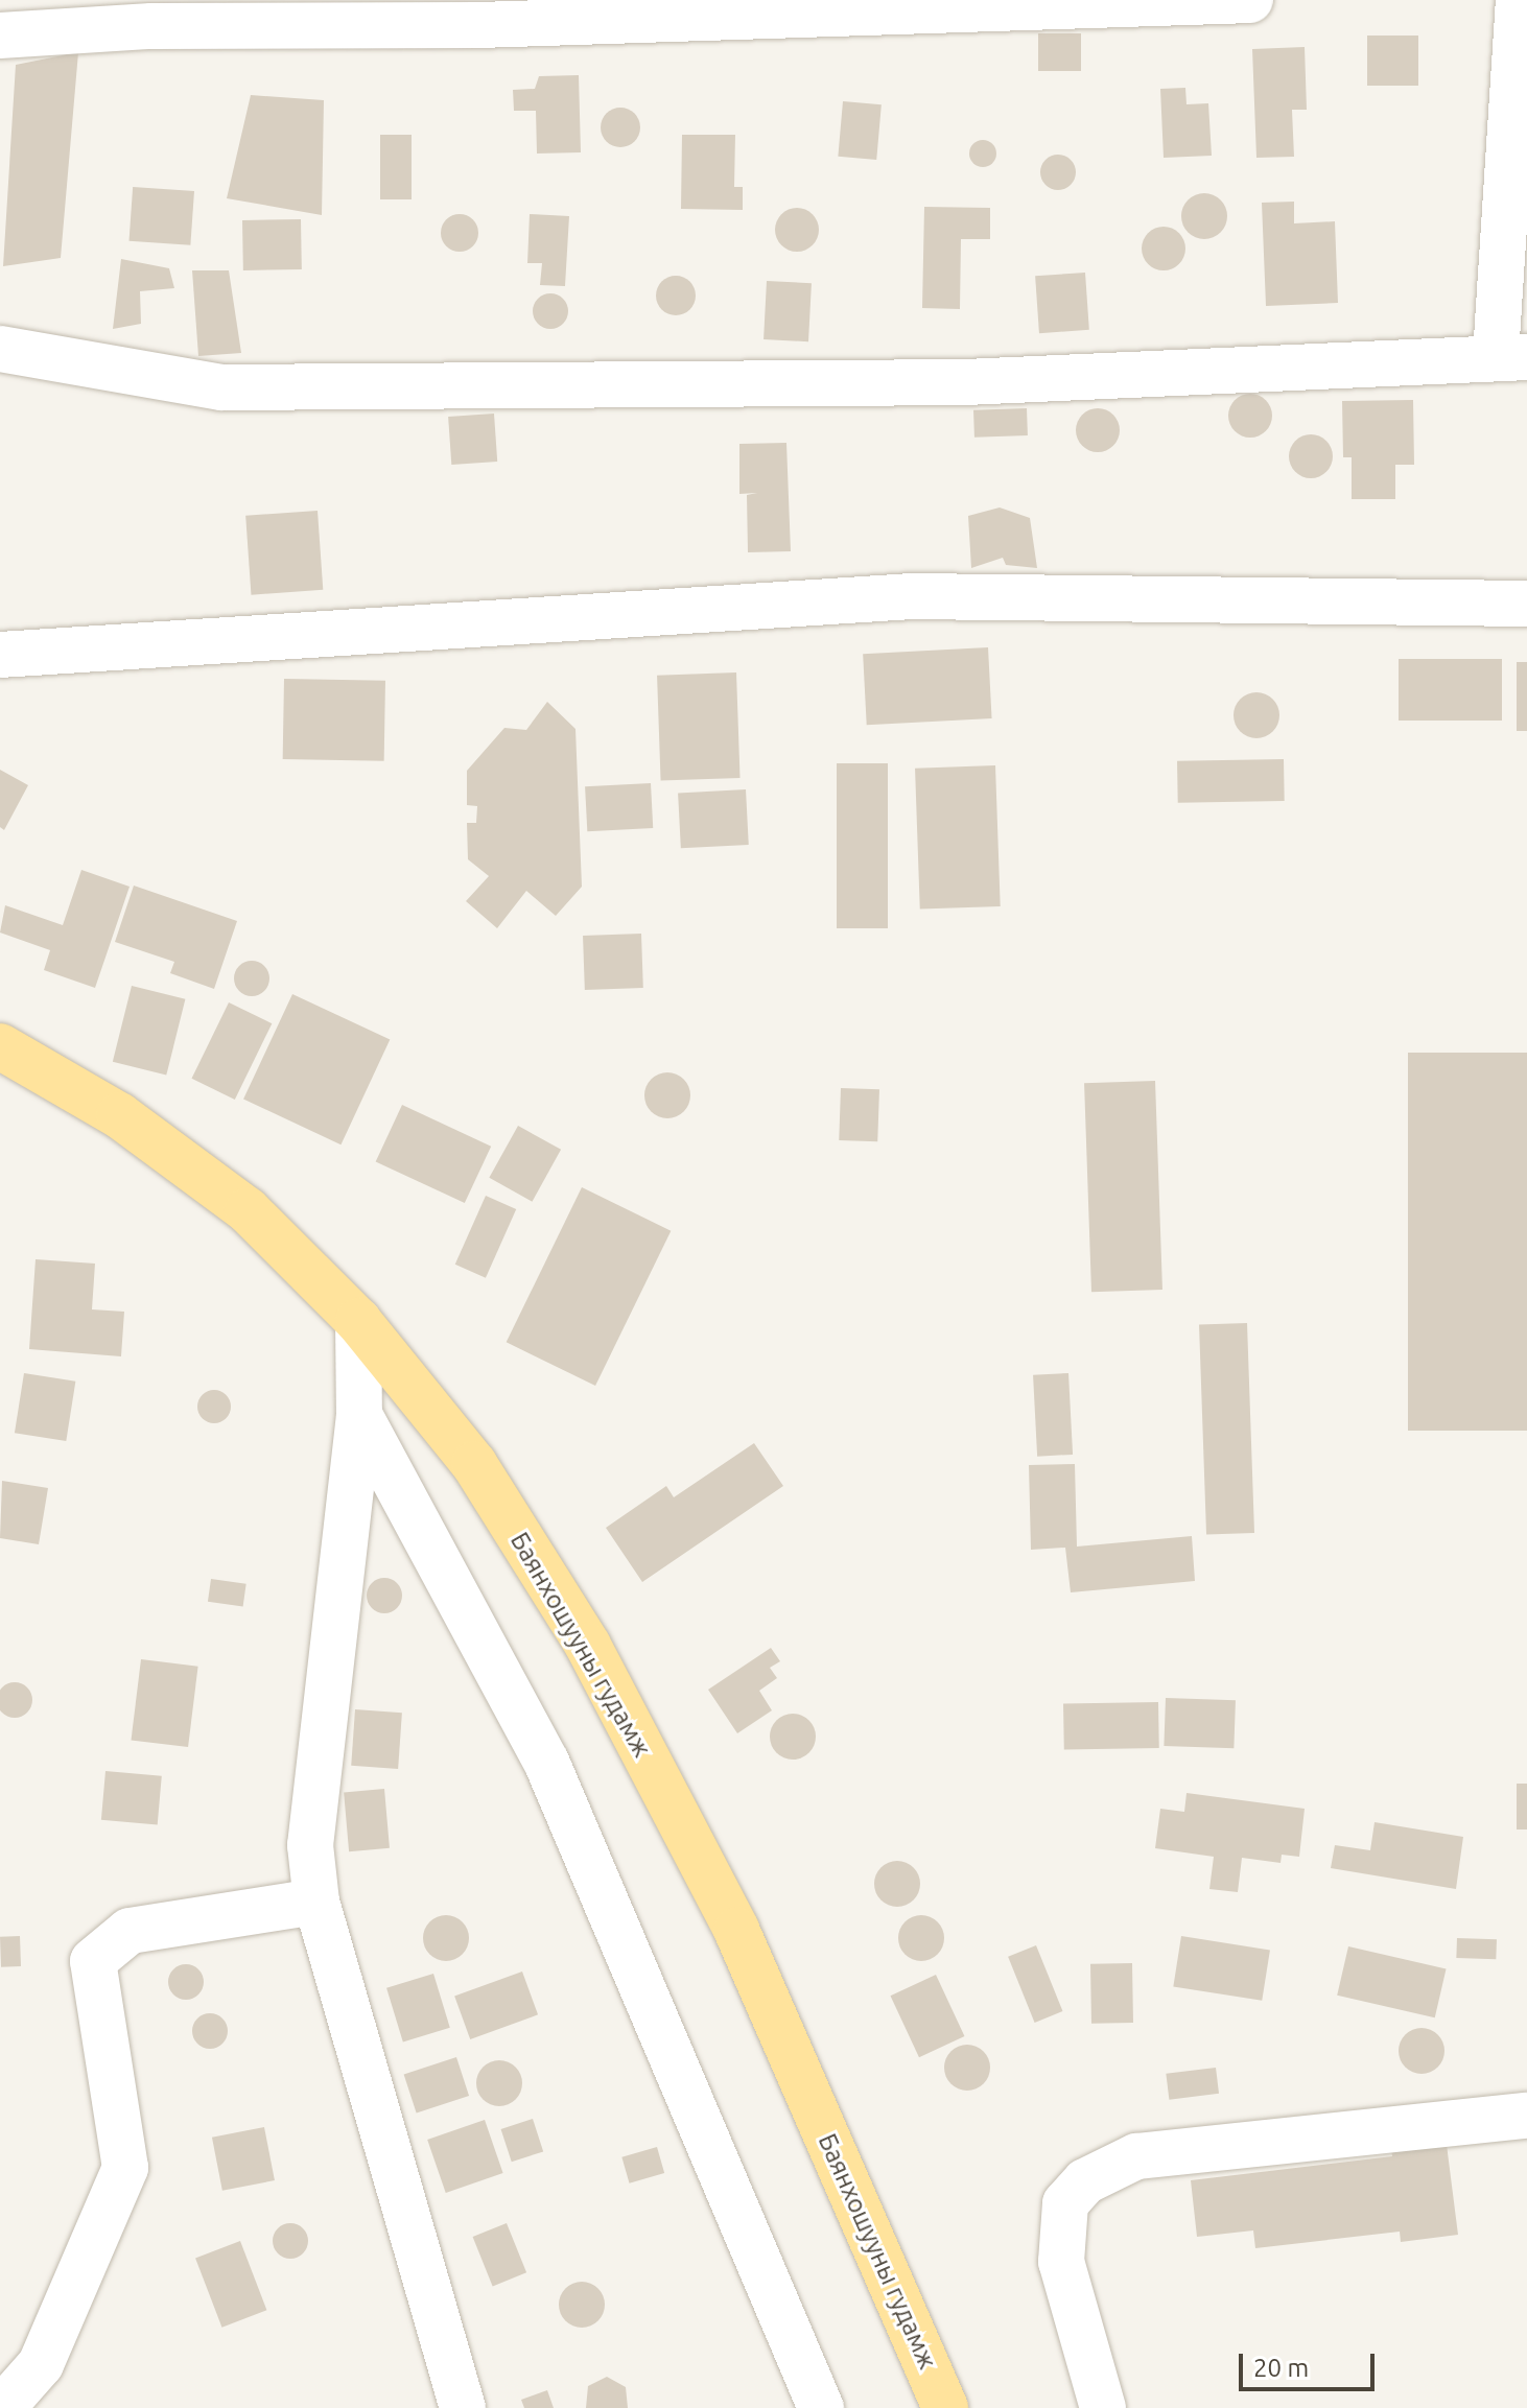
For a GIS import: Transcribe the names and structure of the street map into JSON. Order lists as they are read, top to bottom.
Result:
{
  "streets": {
    "main road": ["Баянхошууны гудамж"]
  },
  "scale_bar": "20 m"
}
